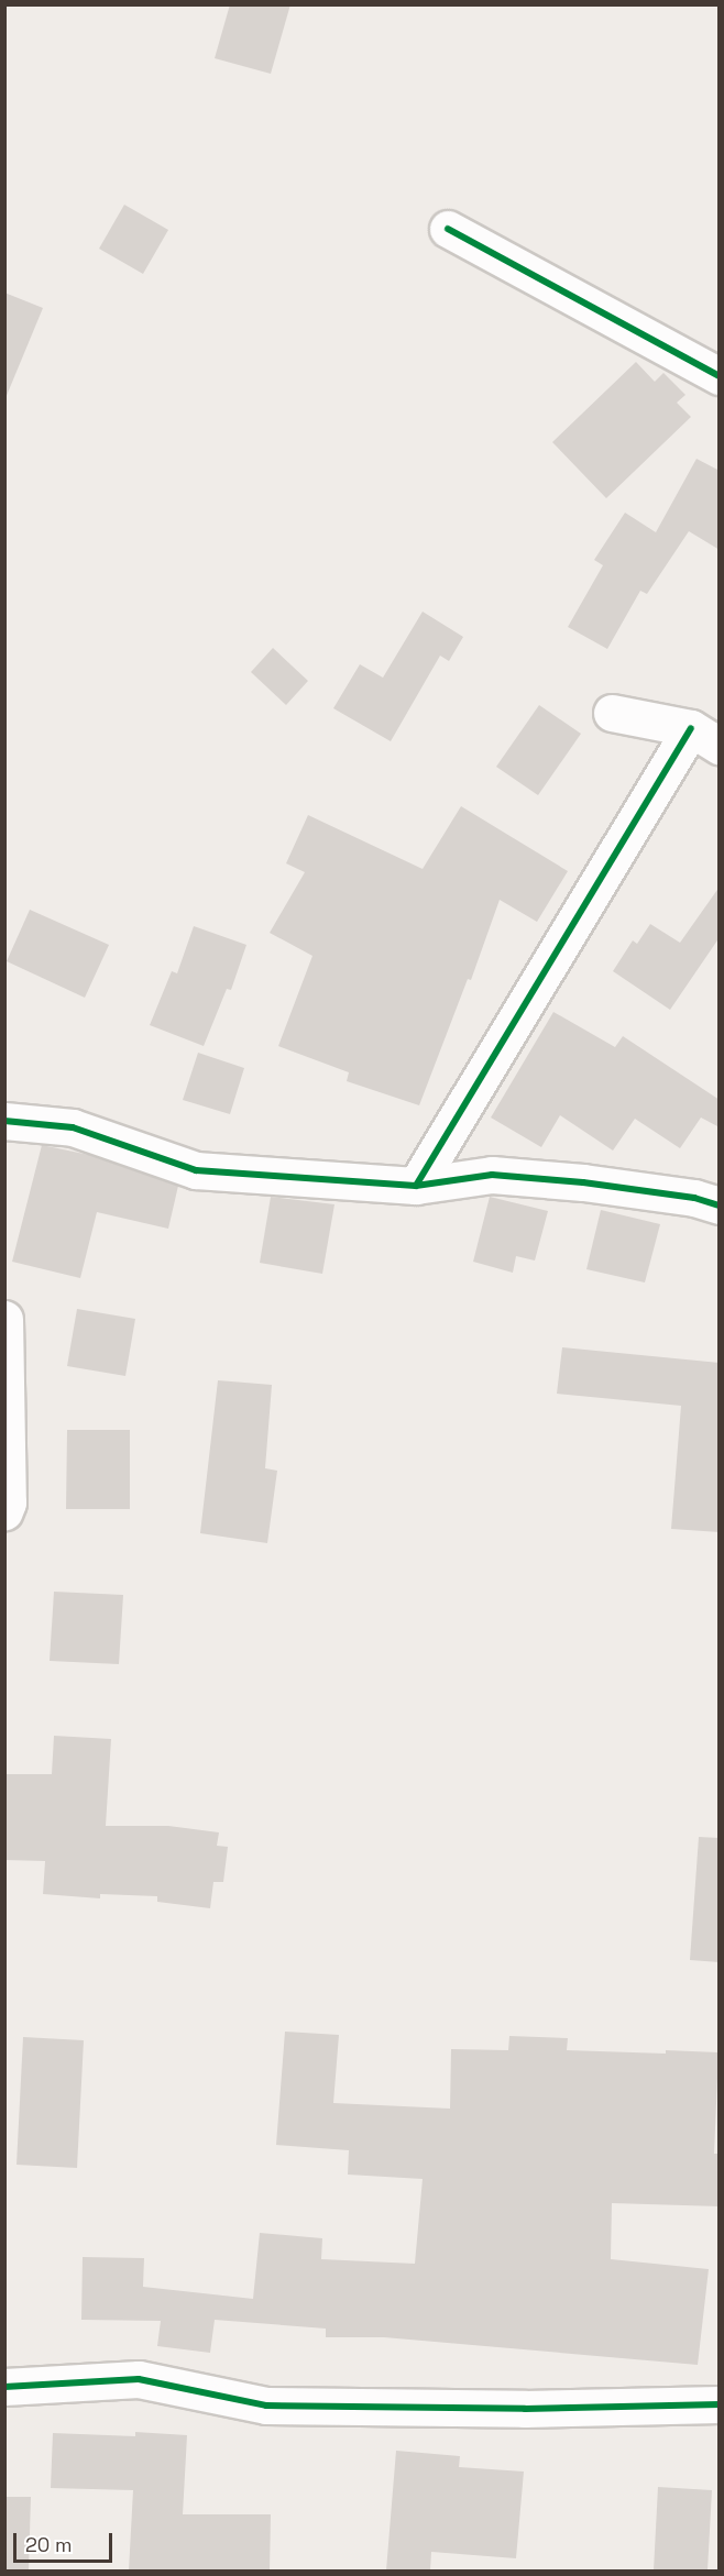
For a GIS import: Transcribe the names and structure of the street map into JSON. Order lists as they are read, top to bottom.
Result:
{
  "scale_bar": "20 m"
}
